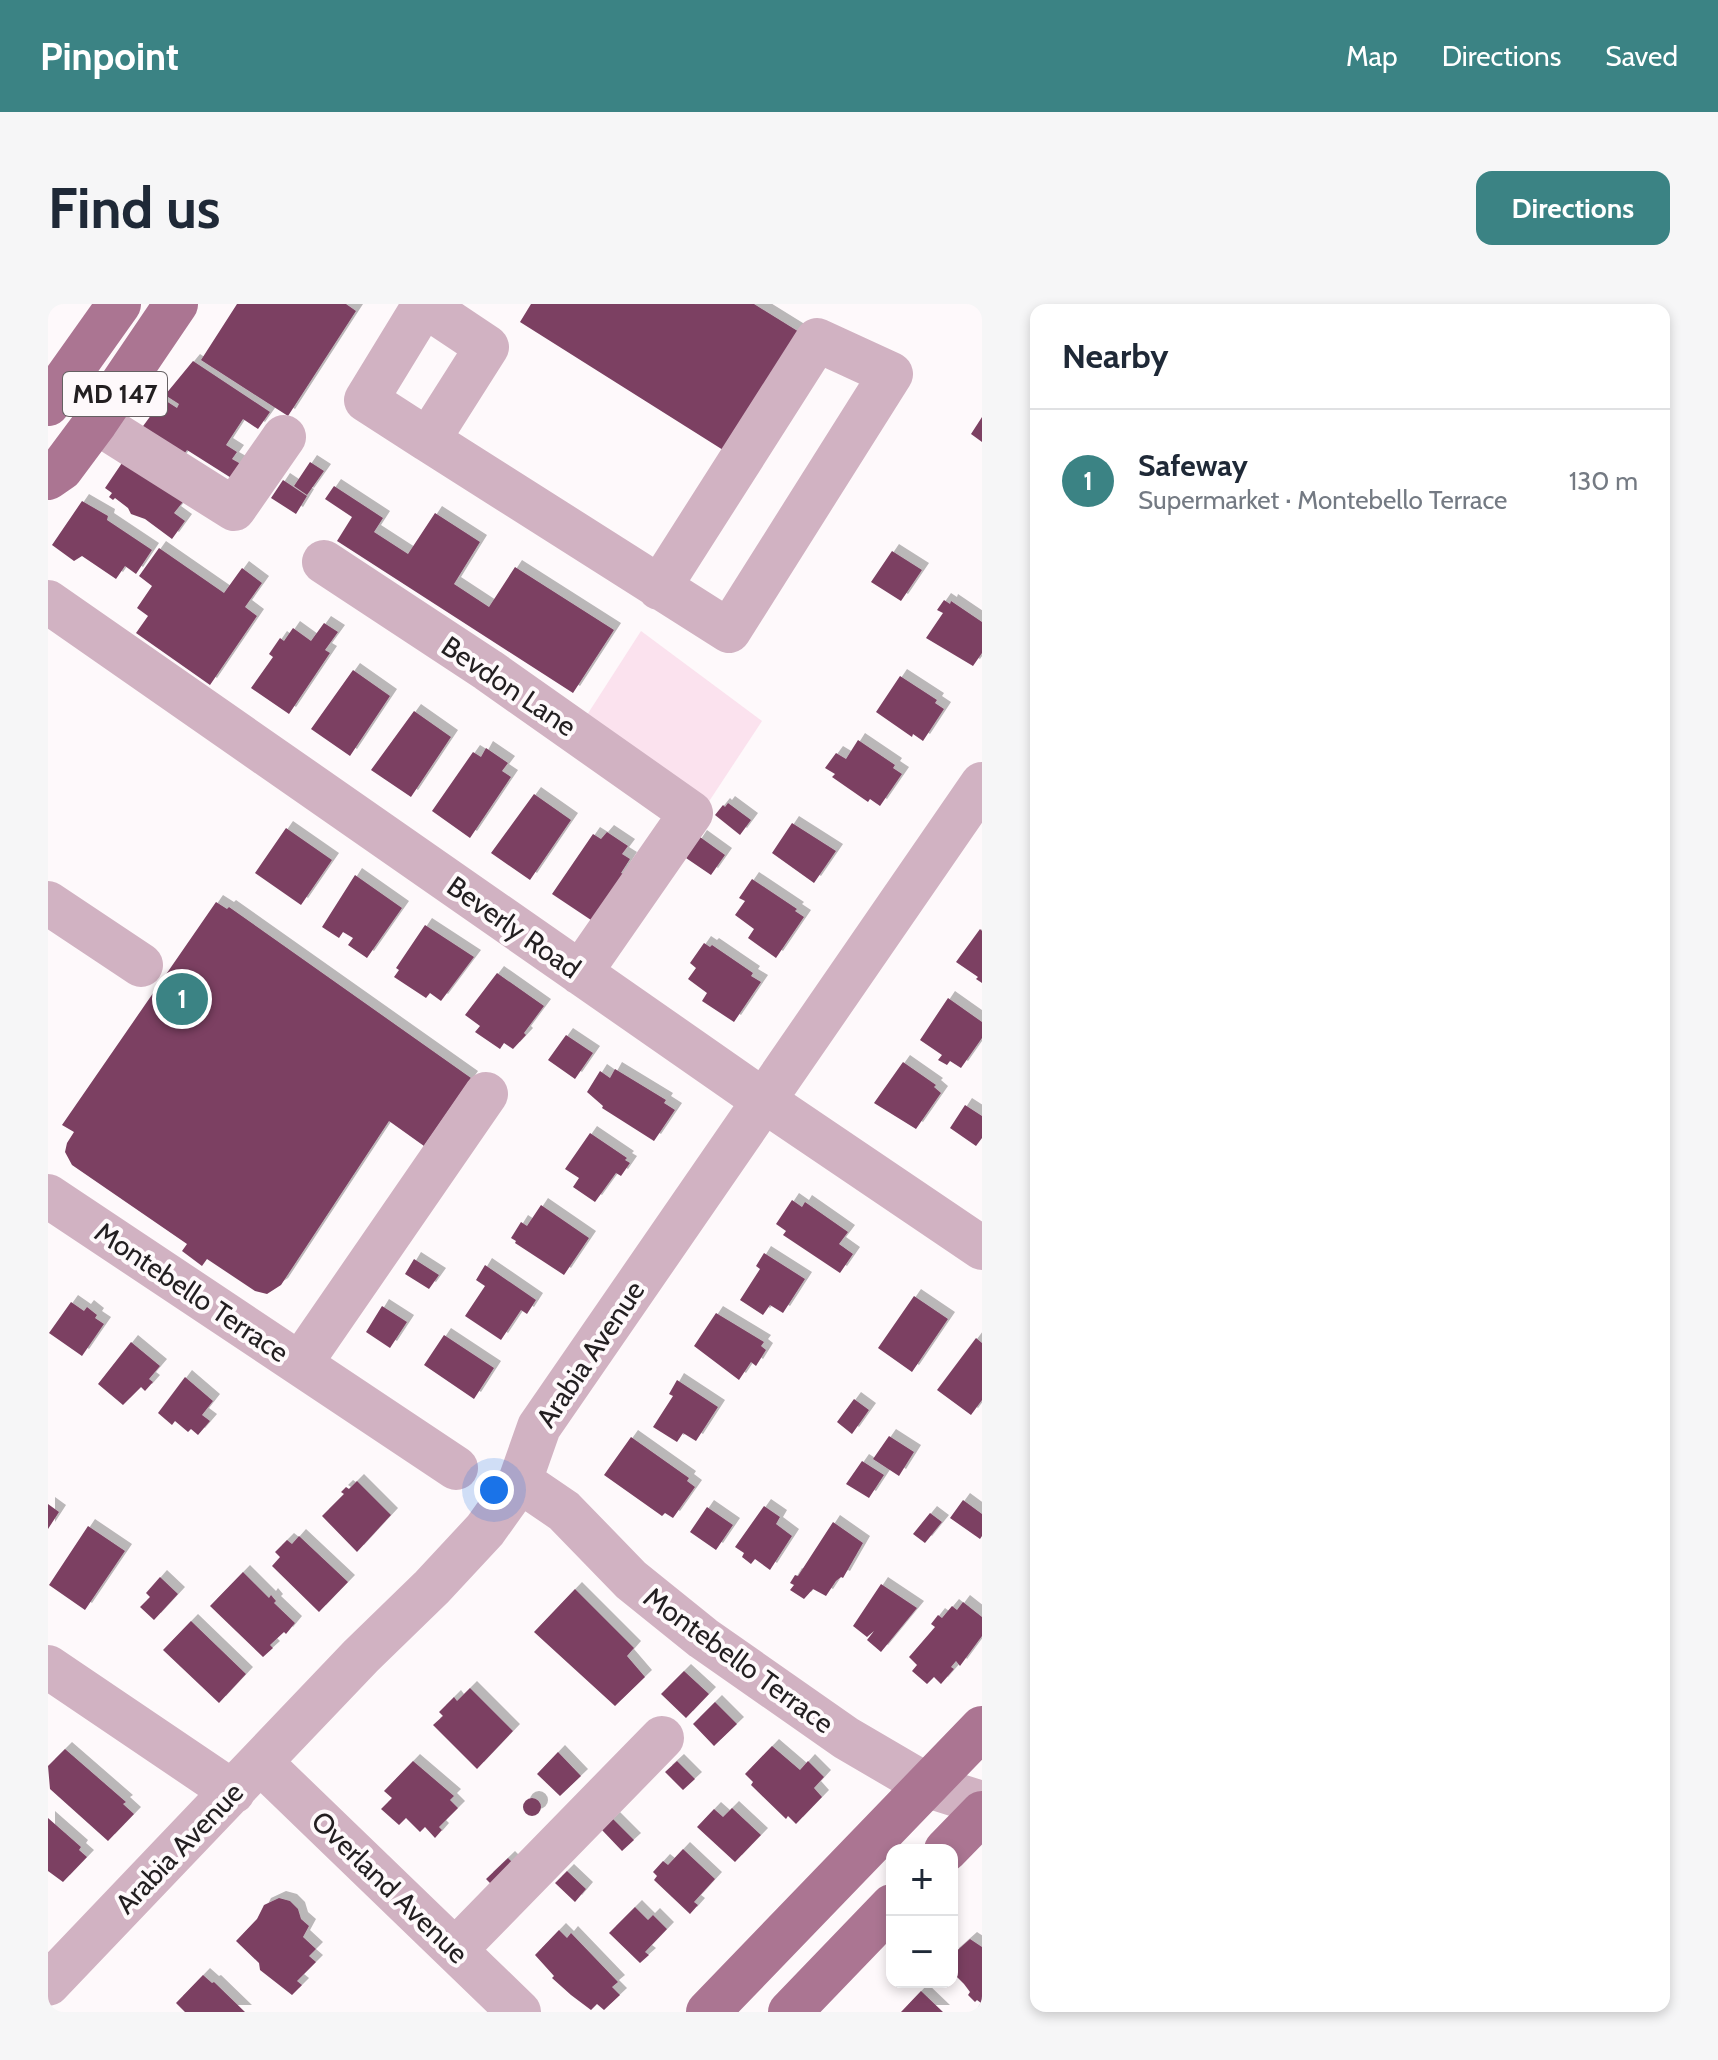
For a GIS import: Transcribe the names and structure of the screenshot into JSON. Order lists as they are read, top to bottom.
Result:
{
  "streets": {
    "main road": ["MD 147"],
    "street": [
      "Bevdon Lane",
      "Beverly Road",
      "Montebello Terrace",
      "Arabia Avenue",
      "Overland Avenue"
    ]
  },
  "crossings": [
    ["Bevdon Lane", "Beverly Road"],
    ["Beverly Road", "Arabia Avenue"],
    ["Montebello Terrace", "Arabia Avenue"],
    ["Arabia Avenue", "Overland Avenue"]
  ],
  "page": {
    "header": "Pinpoint",
    "nav": ["Map", "Directions", "Saved"],
    "buttons": "Directions",
    "title": "Find us",
    "heading": "Nearby",
    "list": [
      {
        "mark": "1",
        "name": "Safeway",
        "note": "Supermarket · Montebello Terrace",
        "value": "130 m"
      }
    ],
    "pins": "1",
    "map_buttons": ["+", "−"]
  }
}
